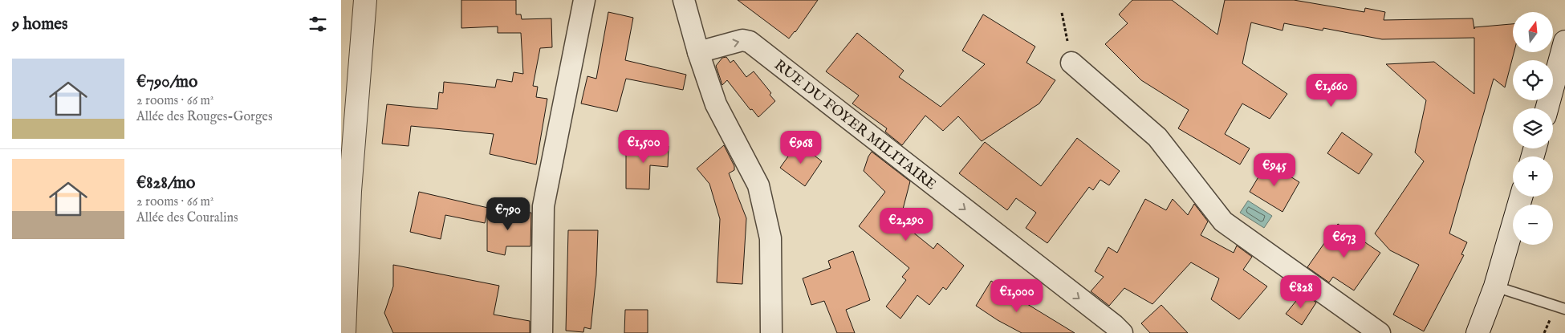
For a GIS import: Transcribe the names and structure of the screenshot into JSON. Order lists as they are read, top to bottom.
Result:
{
  "streets": {
    "street": ["RUE DU FOYER MILITAIRE"]
  },
  "north": "top",
  "page": {
    "heading": "9 homes",
    "map_buttons": ["+", "−"],
    "list": [
      {
        "name": "€790/mo",
        "note": "2 rooms · 66 m² · Allée des Rouges-Gorges"
      },
      {
        "name": "€828/mo",
        "note": "2 rooms · 66 m² · Allée des Couralins"
      }
    ],
    "price": [
      "€1,660",
      "€1,500",
      "€968",
      "€945",
      "€790",
      "€2,290",
      "€673",
      "€828",
      "€1,000"
    ]
  }
}
